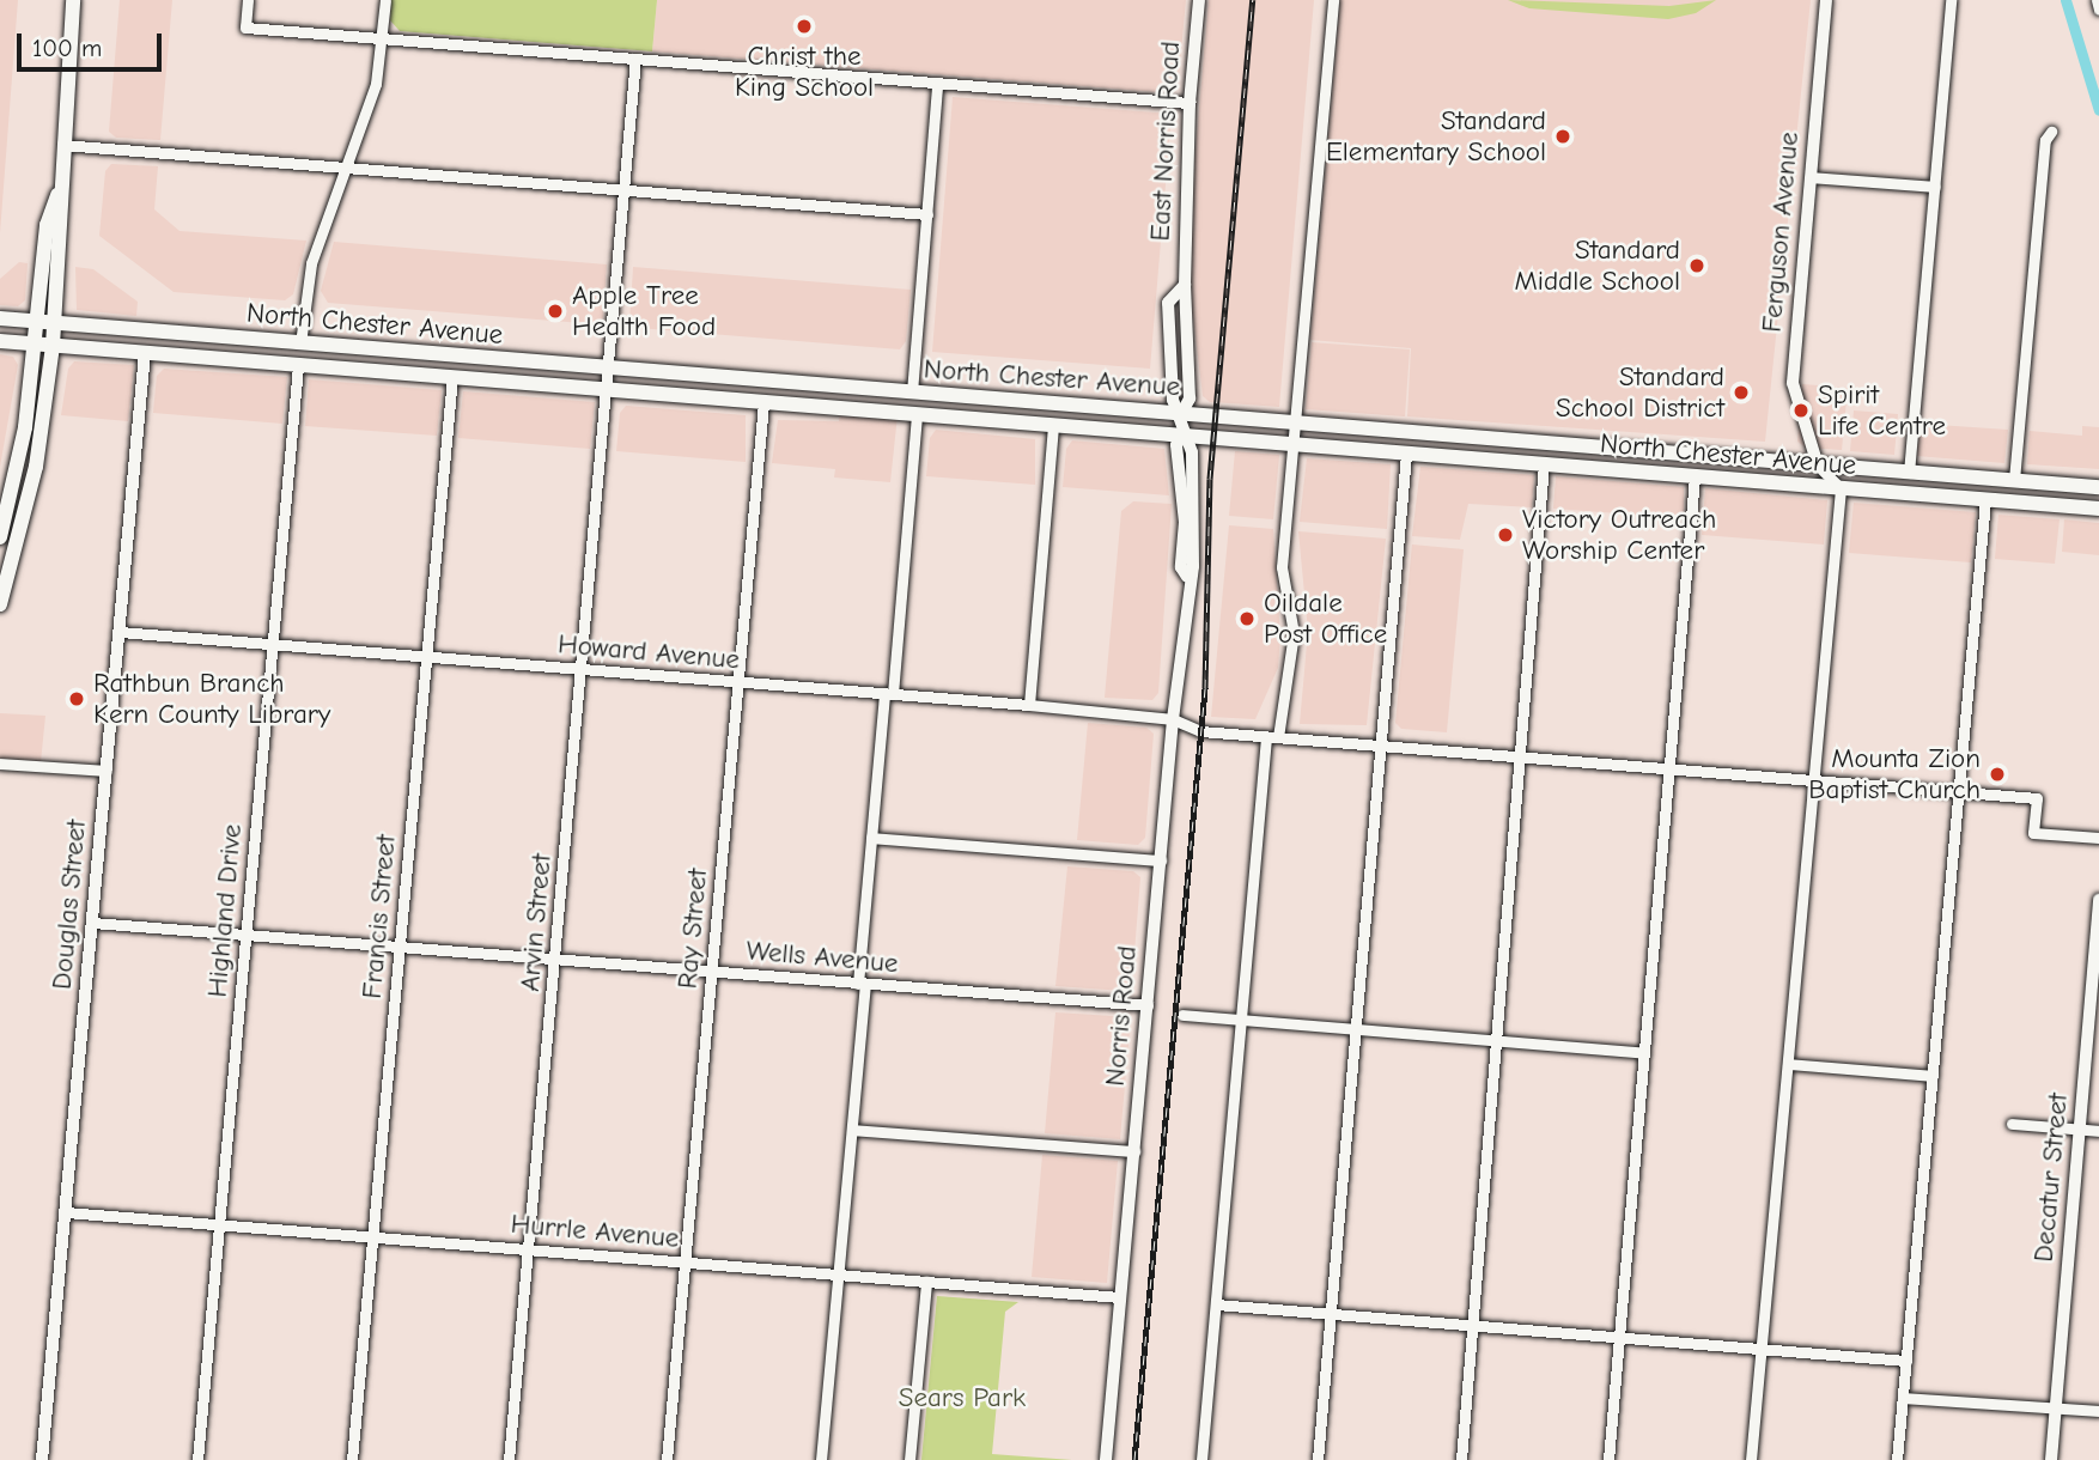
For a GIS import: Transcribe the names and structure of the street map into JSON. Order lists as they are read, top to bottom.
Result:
{
  "streets": {
    "main road": ["North Chester Avenue"],
    "street": [
      "East Norris Road",
      "Ferguson Avenue",
      "Howard Avenue",
      "Douglas Street",
      "Highland Drive",
      "Francis Street",
      "Arvin Street",
      "Ray Street",
      "Wells Avenue",
      "Norris Road",
      "Decatur Street",
      "Hurrle Avenue"
    ]
  },
  "crossings": [
    ["East Norris Road", "North Chester Avenue"],
    ["East Norris Road", "Norris Road"],
    ["Ferguson Avenue", "North Chester Avenue"],
    ["North Chester Avenue", "Douglas Street"],
    ["North Chester Avenue", "Highland Drive"],
    ["North Chester Avenue", "Francis Street"],
    ["North Chester Avenue", "Arvin Street"],
    ["North Chester Avenue", "Ray Street"],
    ["North Chester Avenue", "Norris Road"],
    ["Howard Avenue", "Douglas Street"],
    ["Howard Avenue", "Highland Drive"],
    ["Howard Avenue", "Francis Street"],
    ["Howard Avenue", "Arvin Street"],
    ["Howard Avenue", "Ray Street"],
    ["Howard Avenue", "Norris Road"],
    ["Douglas Street", "Wells Avenue"],
    ["Douglas Street", "Hurrle Avenue"],
    ["Highland Drive", "Wells Avenue"],
    ["Highland Drive", "Hurrle Avenue"],
    ["Francis Street", "Wells Avenue"],
    ["Francis Street", "Hurrle Avenue"],
    ["Arvin Street", "Wells Avenue"],
    ["Arvin Street", "Hurrle Avenue"],
    ["Ray Street", "Wells Avenue"],
    ["Ray Street", "Hurrle Avenue"],
    ["Wells Avenue", "Norris Road"],
    ["Norris Road", "Hurrle Avenue"]
  ],
  "parks": ["Sears Park"],
  "places": [
    "Christ the King School",
    "Standard Elementary School",
    "Standard Middle School",
    "Apple Tree Health Food",
    "Standard School District",
    "Spirit Life Centre",
    "Victory Outreach Worship Center",
    "Oildale Post Office",
    "Rathbun Branch Kern County Library",
    "Mounta Zion Baptist Church"
  ],
  "scale_bar": "100 m"
}
